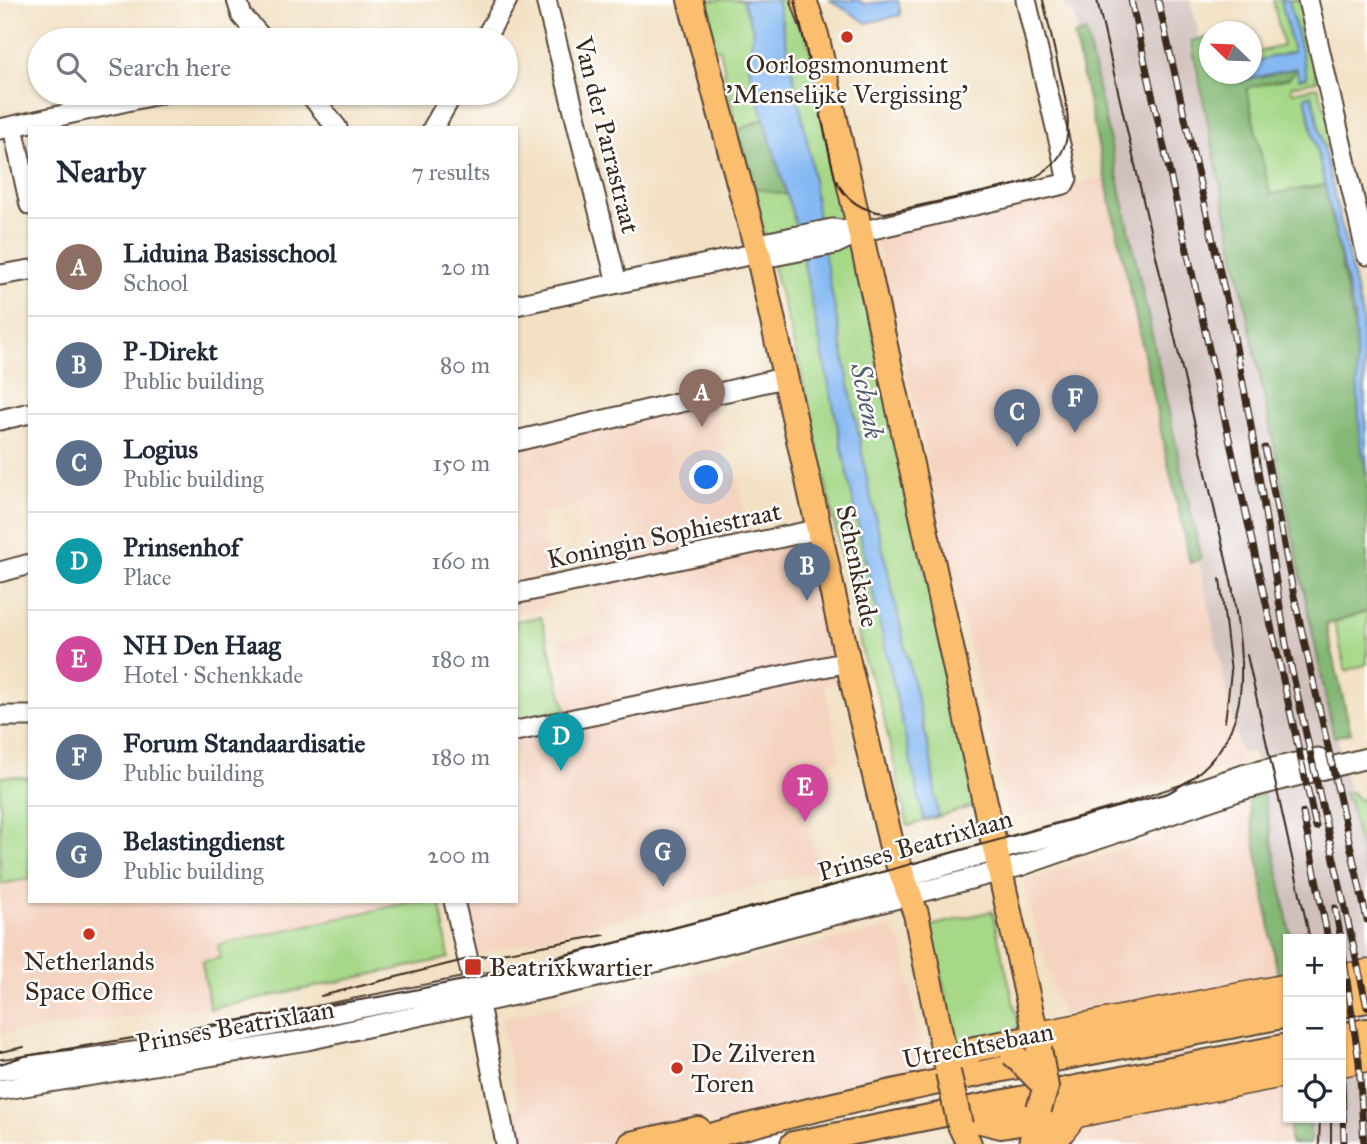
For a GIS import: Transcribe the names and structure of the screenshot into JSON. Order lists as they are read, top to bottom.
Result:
{
  "streets": {
    "main road": ["Schenkkade", "Utrechtsebaan"],
    "street": ["Van der Parrastraat", "Koningin Sophiestraat", "Prinses Beatrixlaan"]
  },
  "crossings": [
    ["Koningin Sophiestraat", "Schenkkade"],
    ["Schenkkade", "Prinses Beatrixlaan"]
  ],
  "water": ["Schenk"],
  "places": {
    "other": ["Oorlogsmonument 'Menselijke Vergissing'", "Netherlands Space Office", "De Zilveren Toren"],
    "transit": ["Beatrixkwartier"]
  },
  "north": "top left",
  "page": {
    "search": "Search here",
    "heading": ["Nearby", "7 results"],
    "list": [
      {
        "mark": "A",
        "name": "Liduina Basisschool",
        "note": "School",
        "value": "20 m"
      },
      {
        "mark": "B",
        "name": "P-Direkt",
        "note": "Public building",
        "value": "80 m"
      },
      {
        "mark": "C",
        "name": "Logius",
        "note": "Public building",
        "value": "150 m"
      },
      {
        "mark": "D",
        "name": "Prinsenhof",
        "note": "Place",
        "value": "160 m"
      },
      {
        "mark": "E",
        "name": "NH Den Haag",
        "note": "Hotel · Schenkkade",
        "value": "180 m"
      },
      {
        "mark": "F",
        "name": "Forum Standaardisatie",
        "note": "Public building",
        "value": "180 m"
      },
      {
        "mark": "G",
        "name": "Belastingdienst",
        "note": "Public building",
        "value": "200 m"
      }
    ],
    "pins": [
      "A",
      "F",
      "C",
      "B",
      "D",
      "E",
      "G"
    ],
    "map_buttons": ["+", "−"]
  }
}
